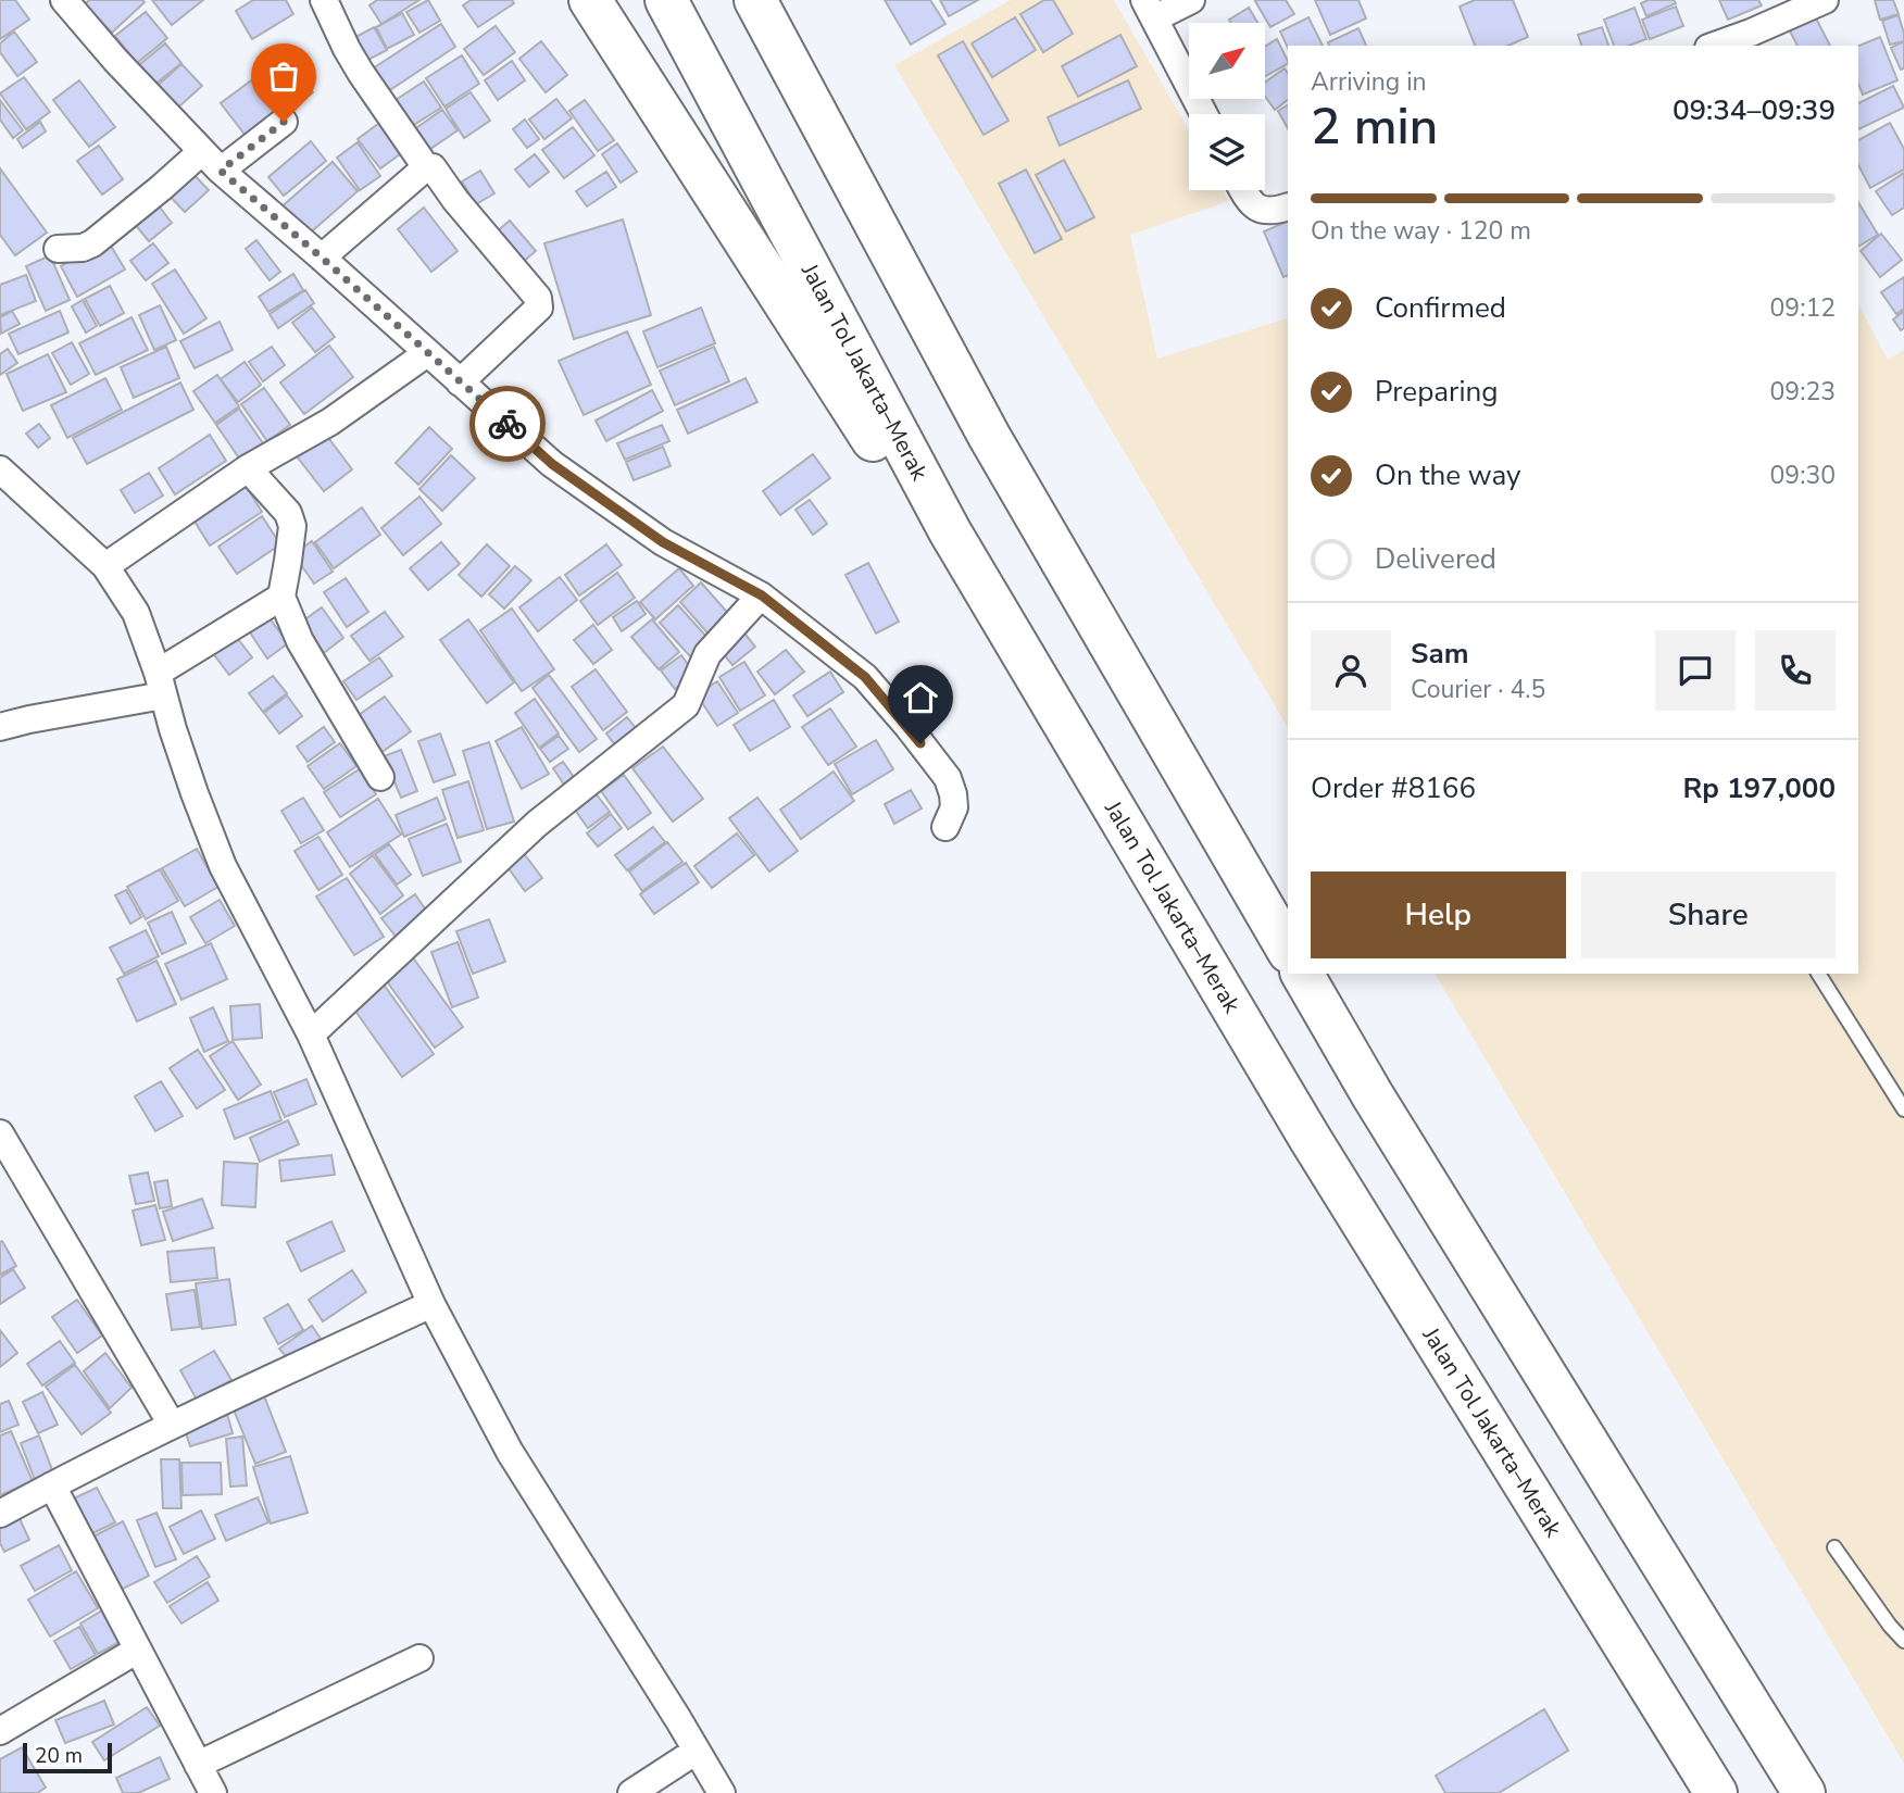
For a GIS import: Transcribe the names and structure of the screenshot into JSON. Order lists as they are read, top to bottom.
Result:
{
  "streets": {
    "highway": ["Jalan Tol Jakarta–Merak"]
  },
  "scale_bar": "20 m",
  "north": "top right",
  "page": {
    "heading": ["2 min", "Arriving in", "09:34–09:39"],
    "panel": [
      "Sam",
      "Courier · 4.5",
      "Order #8166",
      "Rp 197,000"
    ],
    "bar": "On the way · 120 m",
    "list": [
      ["Confirmed", "09:12"],
      ["Preparing", "09:23"],
      ["On the way", "09:30"],
      "Delivered"
    ],
    "buttons": ["Help", "Share"],
    "scale": "20 m"
  }
}
